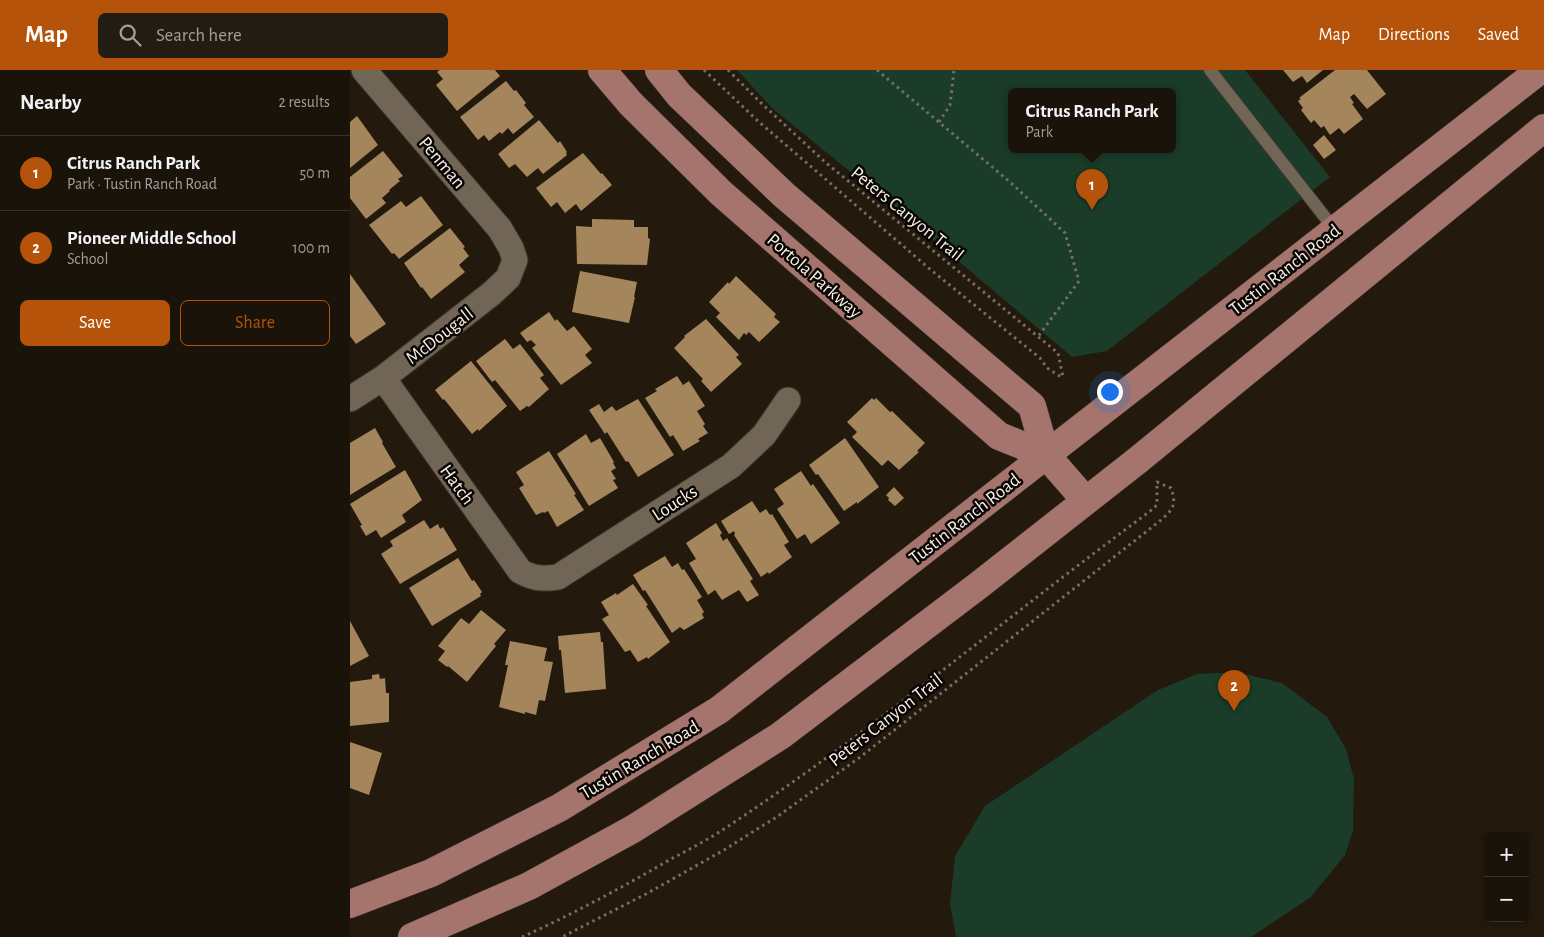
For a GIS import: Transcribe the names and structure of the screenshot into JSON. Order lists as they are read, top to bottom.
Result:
{
  "streets": {
    "main road": ["Tustin Ranch Road", "Portola Parkway"],
    "street": [
      "Penman",
      "McDougall",
      "Hatch",
      "Loucks"
    ],
    "path": ["Peters Canyon Trail"]
  },
  "crossings": [
    ["Penman", "McDougall"],
    ["Tustin Ranch Road", "Portola Parkway"],
    ["McDougall", "Hatch"],
    ["Hatch", "Loucks"]
  ],
  "page": {
    "header": "Map",
    "search": "Search here",
    "nav": ["Map", "Directions", "Saved"],
    "heading": ["Nearby", "2 results"],
    "popup": ["Citrus Ranch Park", "Park"],
    "list": [
      {
        "mark": "1",
        "name": "Citrus Ranch Park",
        "note": "Park · Tustin Ranch Road",
        "value": "50 m"
      },
      {
        "mark": "2",
        "name": "Pioneer Middle School",
        "note": "School",
        "value": "100 m"
      }
    ],
    "pins": ["1", "2"],
    "buttons": ["Save", "Share"],
    "map_buttons": ["+", "−"]
  }
}
